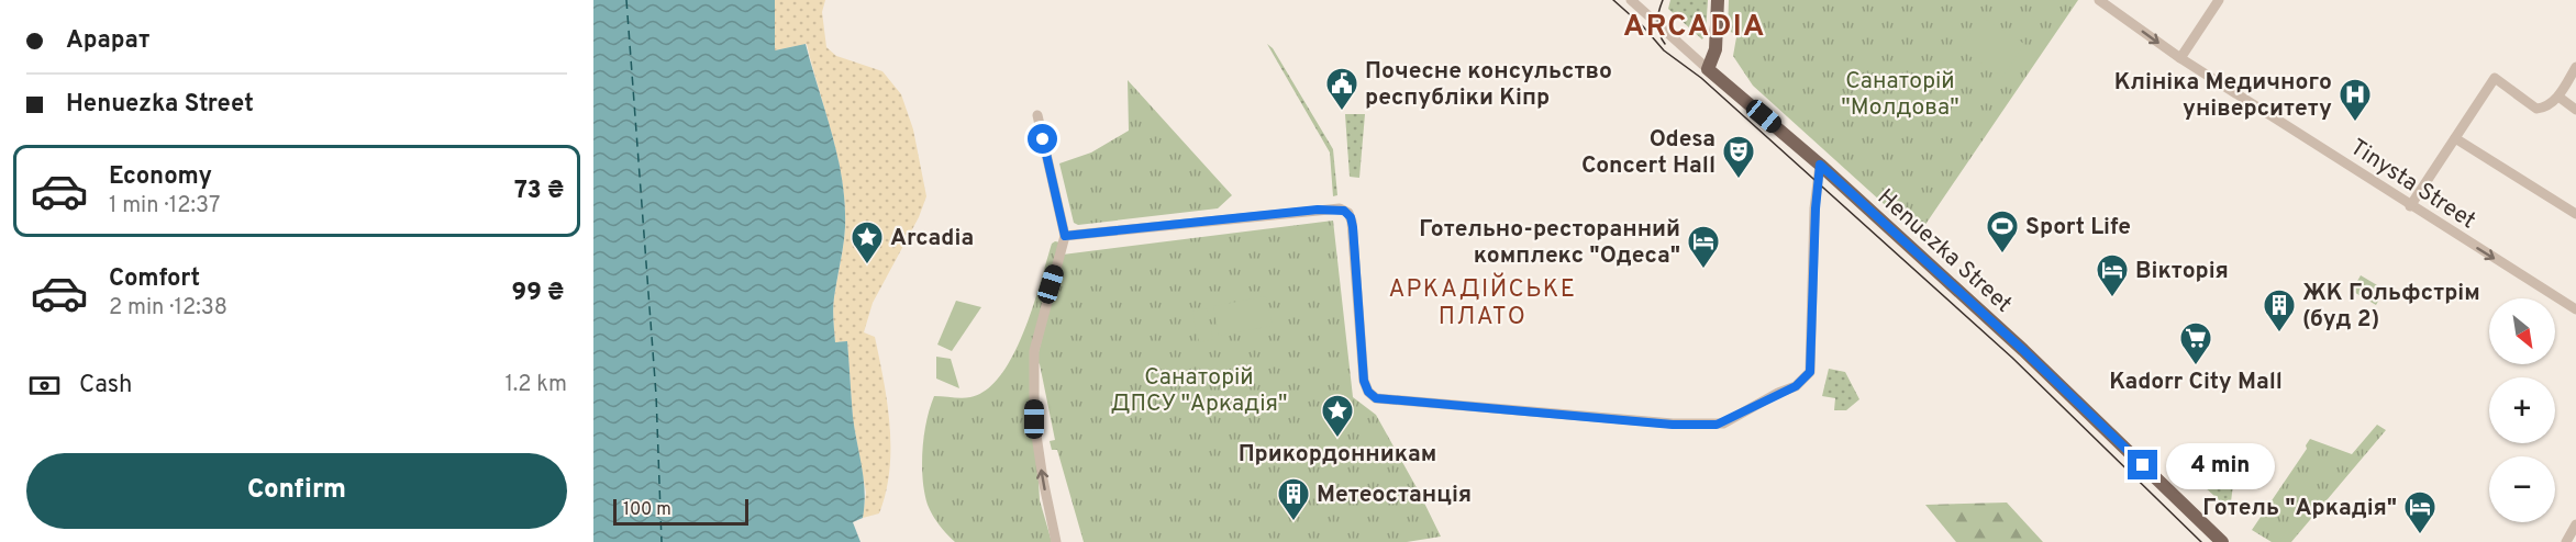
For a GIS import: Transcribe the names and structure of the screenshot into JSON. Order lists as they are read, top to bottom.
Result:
{
  "streets": {
    "main road": ["Henuezka Street"],
    "street": ["Tinysta Street"]
  },
  "districts": ["ARCADIA", "АРКАДІЙСЬКЕ ПЛАТО"],
  "parks": ["Санаторій \"Молдова\"", "Санаторій ДПСУ \"Аркадія\""],
  "places": {
    "public building": ["Почесне консульство республіки Кіпр"],
    "hospital": ["Клініка Медичного університету"],
    "theatre": ["Odesa Concert Hall"],
    "sports": ["Sport Life"],
    "place": ["Arcadia", "Прикордонникам"],
    "hotel": ["Готельно-ресторанний комплекс \"Одеса\"", "Вікторія", "Готель \"Аркадія\""],
    "building": ["ЖК Гольфстрім (буд 2)", "Метеостанція"],
    "supermarket": ["Kadorr City Mall"]
  },
  "scale_bar": "100 m",
  "north": "bottom right",
  "page": {
    "banner": ["Арарат", "Henuezka Street"],
    "list": [
      {
        "name": "Economy",
        "note": "1 min · 12:37",
        "value": "73 ₴"
      },
      {
        "name": "Comfort",
        "note": "2 min · 12:38",
        "value": "99 ₴"
      }
    ],
    "map_buttons": ["+", "−"],
    "pay": ["Cash", "1.2 km"],
    "buttons": "Confirm",
    "bubble": "4 min",
    "scale": "100 m"
  }
}
